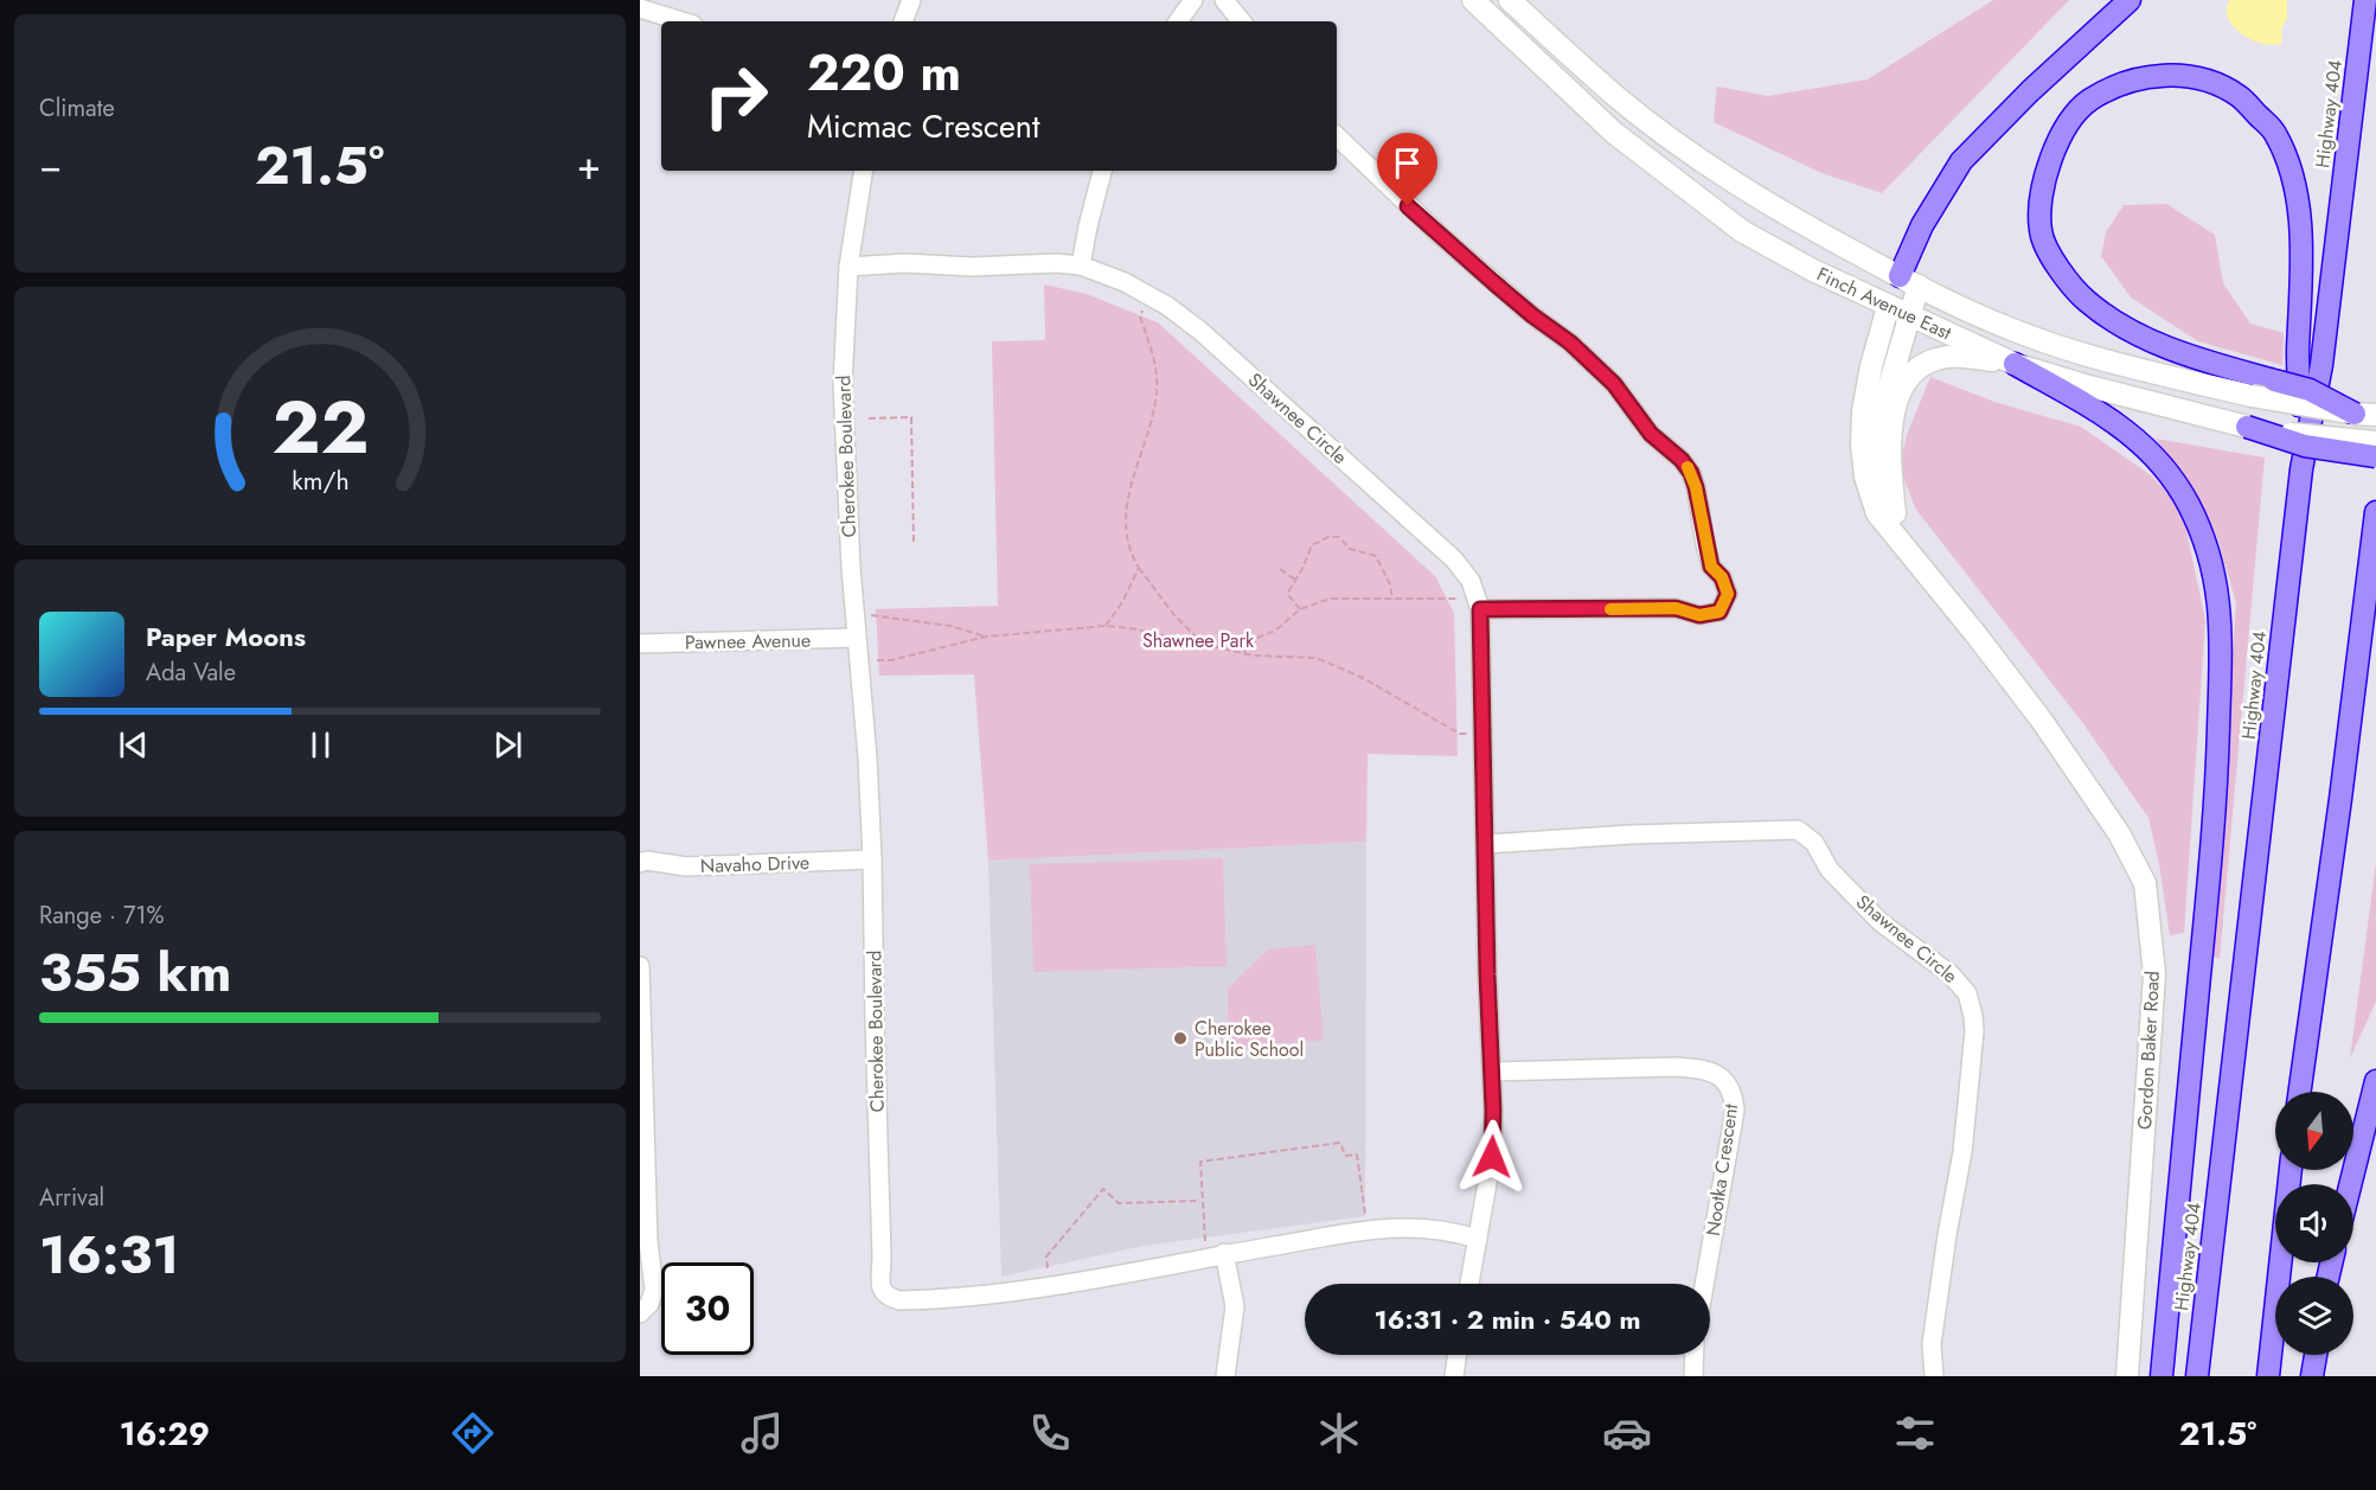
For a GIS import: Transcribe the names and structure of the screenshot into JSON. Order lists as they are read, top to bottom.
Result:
{
  "streets": {
    "highway": ["Highway 404"],
    "main road": ["Finch Avenue East", "Gordon Baker Road"],
    "street": [
      "Shawnee Circle",
      "Cherokee Boulevard",
      "Pawnee Avenue",
      "Navaho Drive",
      "Nootka Crescent"
    ]
  },
  "crossings": [
    ["Finch Avenue East", "Gordon Baker Road"],
    ["Shawnee Circle", "Cherokee Boulevard"],
    ["Shawnee Circle", "Nootka Crescent"],
    ["Cherokee Boulevard", "Pawnee Avenue"],
    ["Cherokee Boulevard", "Navaho Drive"]
  ],
  "parks": ["Shawnee Park"],
  "places": ["Cherokee Public School"],
  "north": "bottom",
  "page": {
    "tile": [
      "Climate",
      ["Range · 71%", "355 km"],
      ["Arrival", "16:31"]
    ],
    "turn": ["220 m", "Micmac Crescent"],
    "heat": ["−", "21.5°", "+"],
    "song": ["Paper Moons", "Ada Vale"],
    "limit": "30",
    "trip": "16:31 · 2 min · 540 m",
    "tabs": ["16:29", "21.5°"],
    "gauge": ["22", "km/h"]
  }
}
